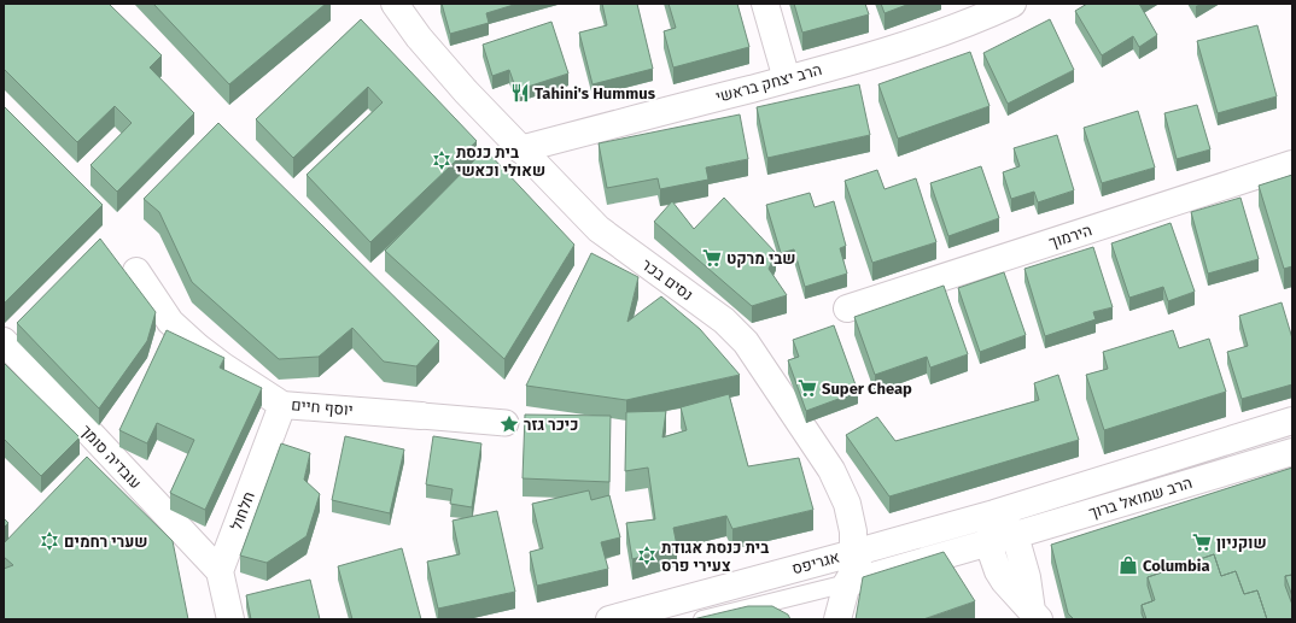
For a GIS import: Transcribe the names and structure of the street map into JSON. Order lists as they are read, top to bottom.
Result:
{
  "streets": {
    "street": [
      "הרב יצחק בראשי",
      "הירמוך",
      "נסים בכר",
      "יוסף חיים",
      "עובדיה סומך",
      "הרב שמואל ברוך",
      "חלחול",
      "אגריפס"
    ]
  },
  "crossings": [
    ["הרב יצחק בראשי", "נסים בכר"],
    ["נסים בכר", "אגריפס"],
    ["יוסף חיים", "חלחול"],
    ["עובדיה סומך", "חלחול"],
    ["הרב שמואל ברוך", "אגריפס"]
  ],
  "places": {
    "restaurant": ["Tahini's Hummus"],
    "synagogue": ["בית כנסת שאולי וכאשי", "שערי רחמים", "בית כנסת אגודת צעירי פרס"],
    "supermarket": ["שבי מרקט", "Super Cheap", "שוקניון"],
    "place": ["כיכר גזר"],
    "shop": ["Columbia"]
  }
}
